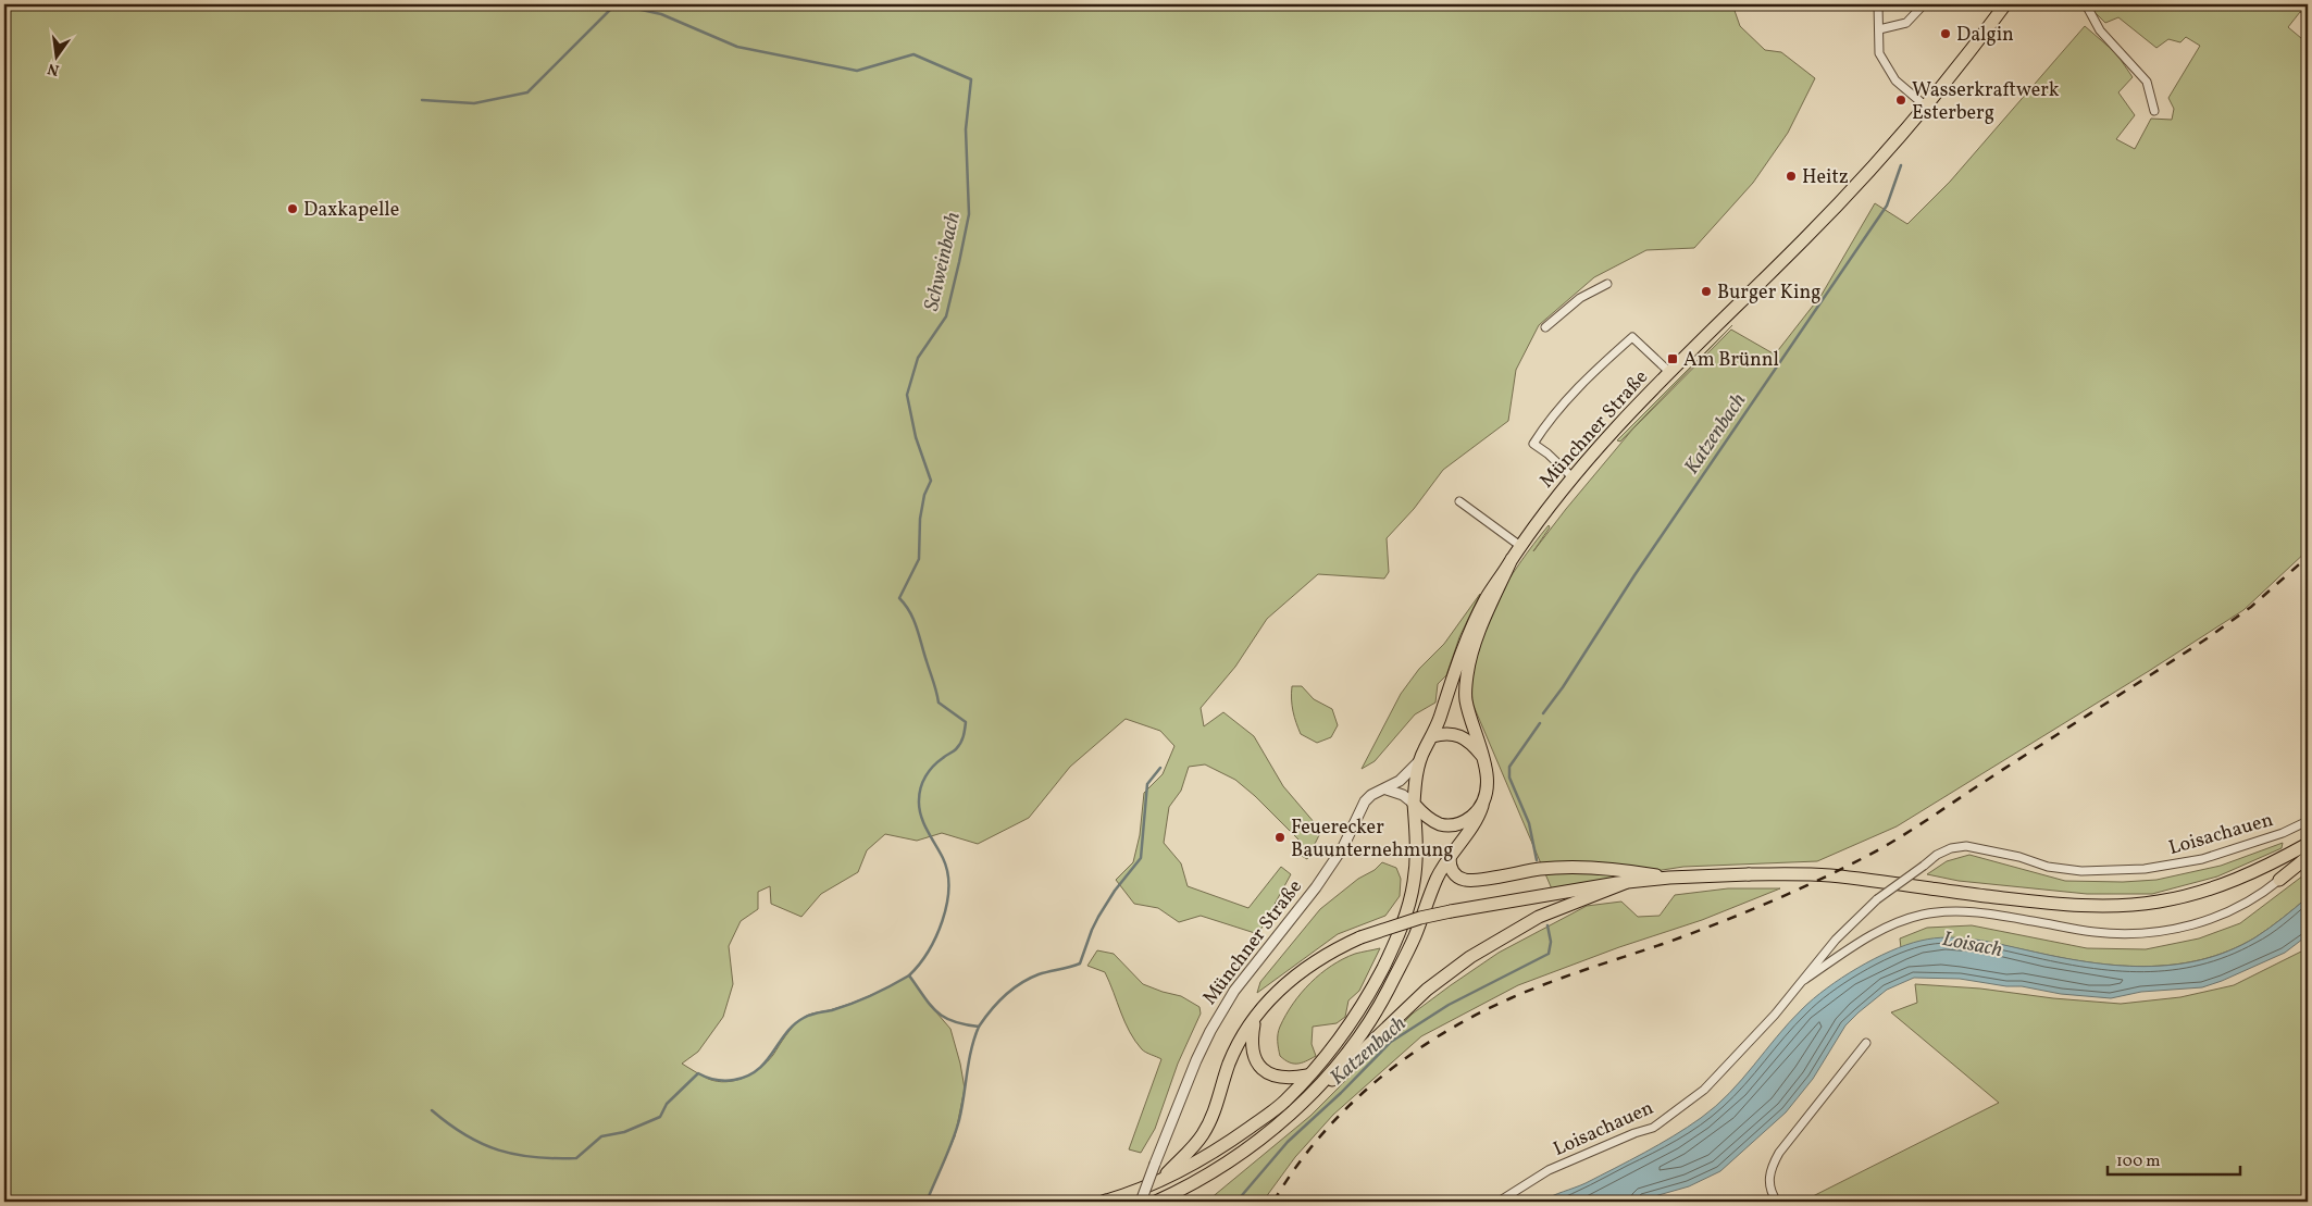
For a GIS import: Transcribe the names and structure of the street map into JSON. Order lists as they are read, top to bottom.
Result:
{
  "streets": {
    "main road": ["Münchner Straße"],
    "street": ["Loisachauen"]
  },
  "water": ["Schweinbach", "Katzenbach", "Loisach"],
  "places": {
    "other": [
      "Dalgin",
      "Wasserkraftwerk Esterberg",
      "Heitz",
      "Daxkapelle",
      "Burger King",
      "Feuerecker Bauunternehmung"
    ],
    "transit": ["Am Brünnl"]
  },
  "scale_bar": "100 m",
  "north": "bottom"
}
